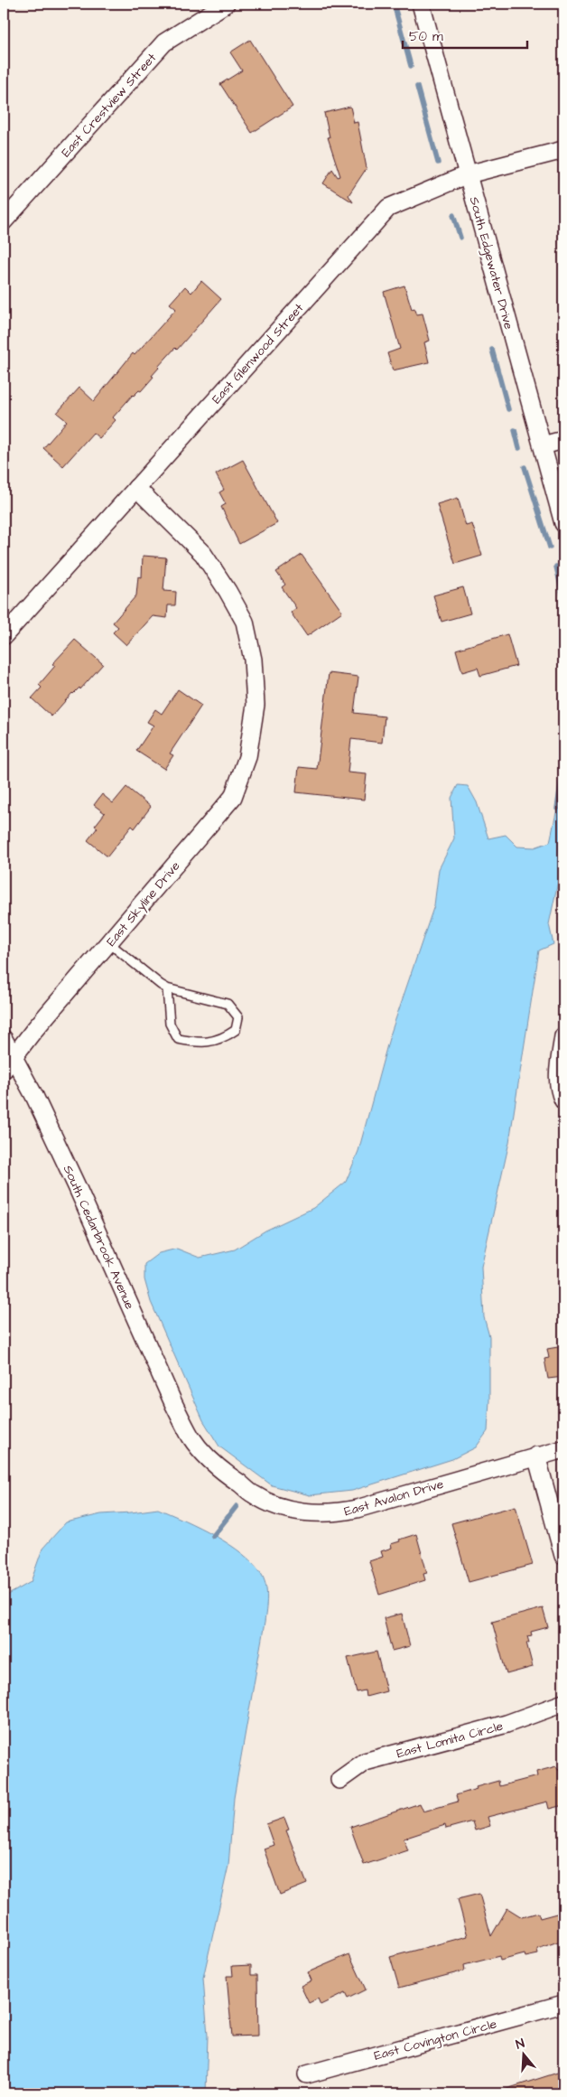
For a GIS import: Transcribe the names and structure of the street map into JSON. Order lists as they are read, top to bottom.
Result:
{
  "streets": {
    "street": [
      "East Crestview Street",
      "South Edgewater Drive",
      "East Glenwood Street",
      "East Skyline Drive",
      "South Cedarbrook Avenue",
      "East Avalon Drive",
      "East Lomita Circle",
      "East Covington Circle"
    ]
  },
  "crossings": [
    ["South Edgewater Drive", "East Glenwood Street"],
    ["East Glenwood Street", "East Skyline Drive"],
    ["East Skyline Drive", "South Cedarbrook Avenue"],
    ["South Cedarbrook Avenue", "East Avalon Drive"]
  ],
  "scale_bar": "50 m",
  "north": "top"
}
